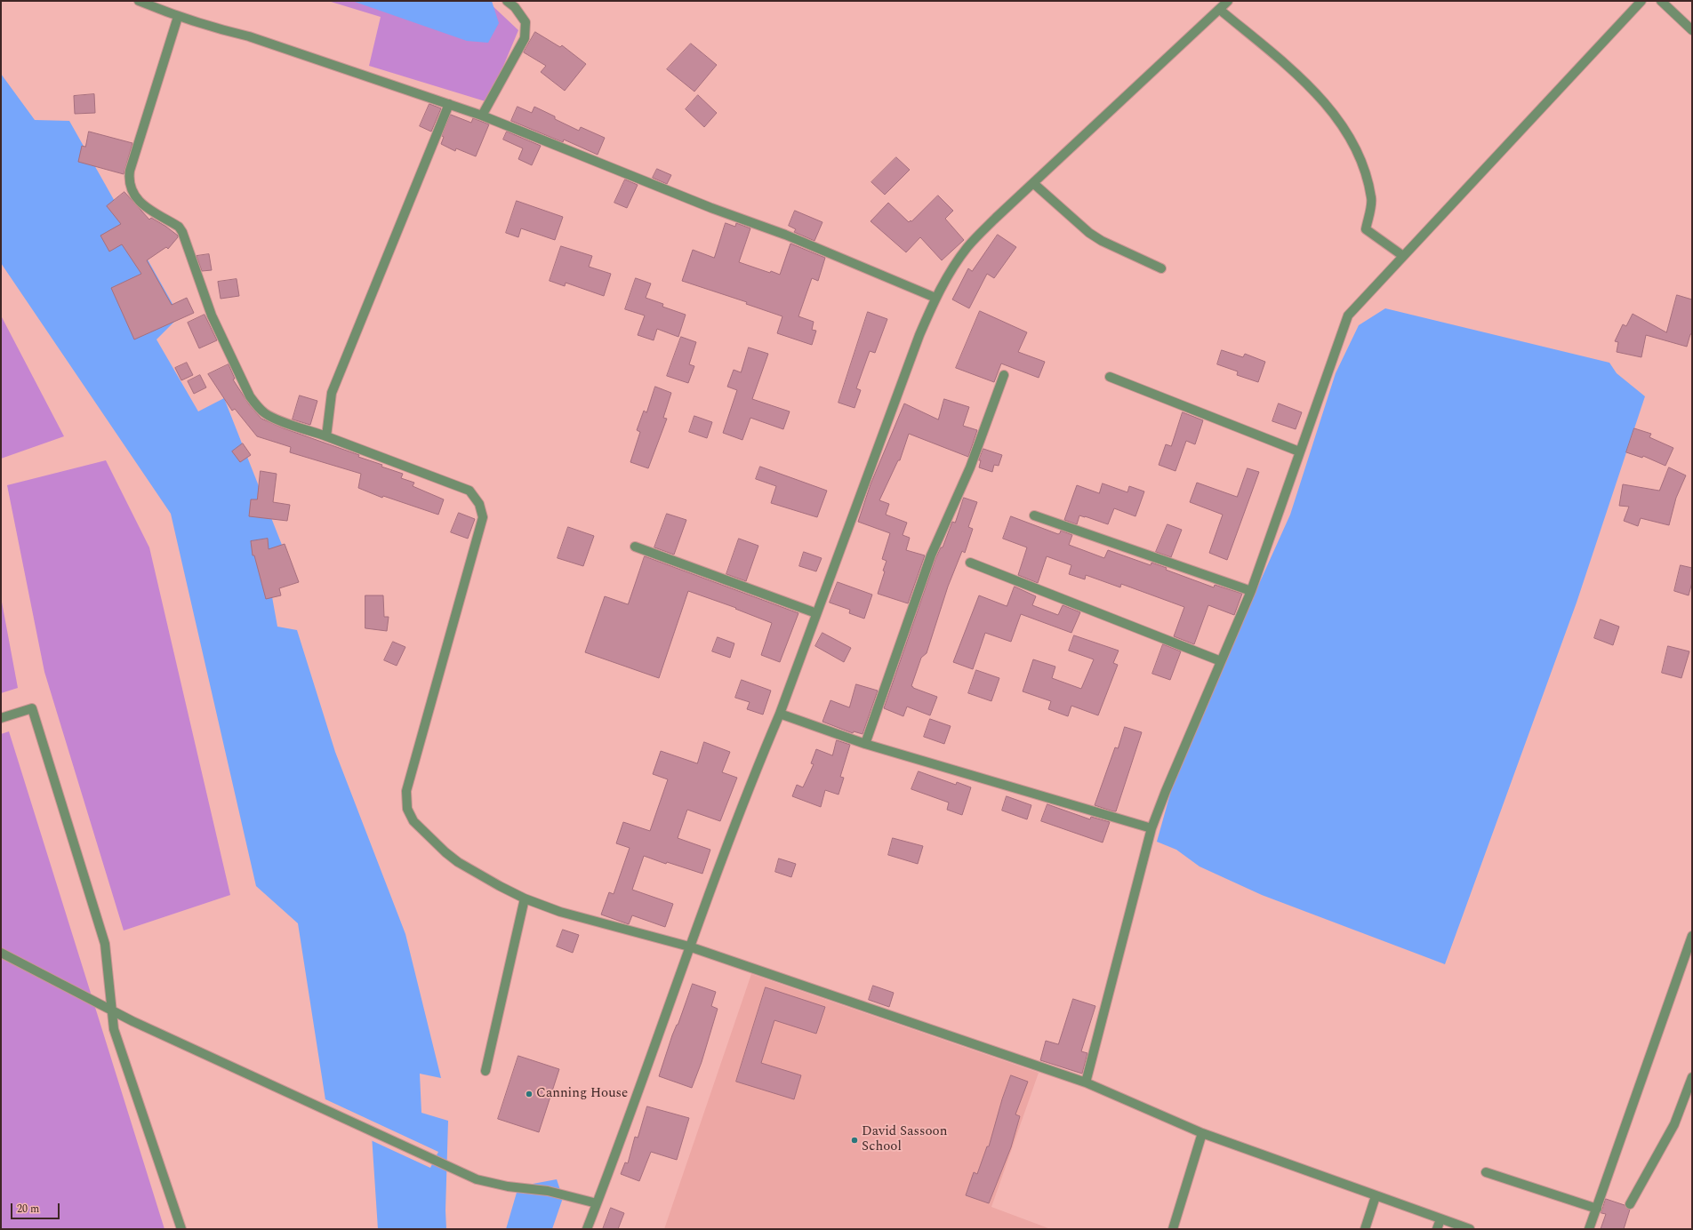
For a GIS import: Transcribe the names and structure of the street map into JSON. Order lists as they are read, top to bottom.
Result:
{
  "places": ["Canning House", "David Sassoon School"],
  "scale_bar": "20 m"
}
